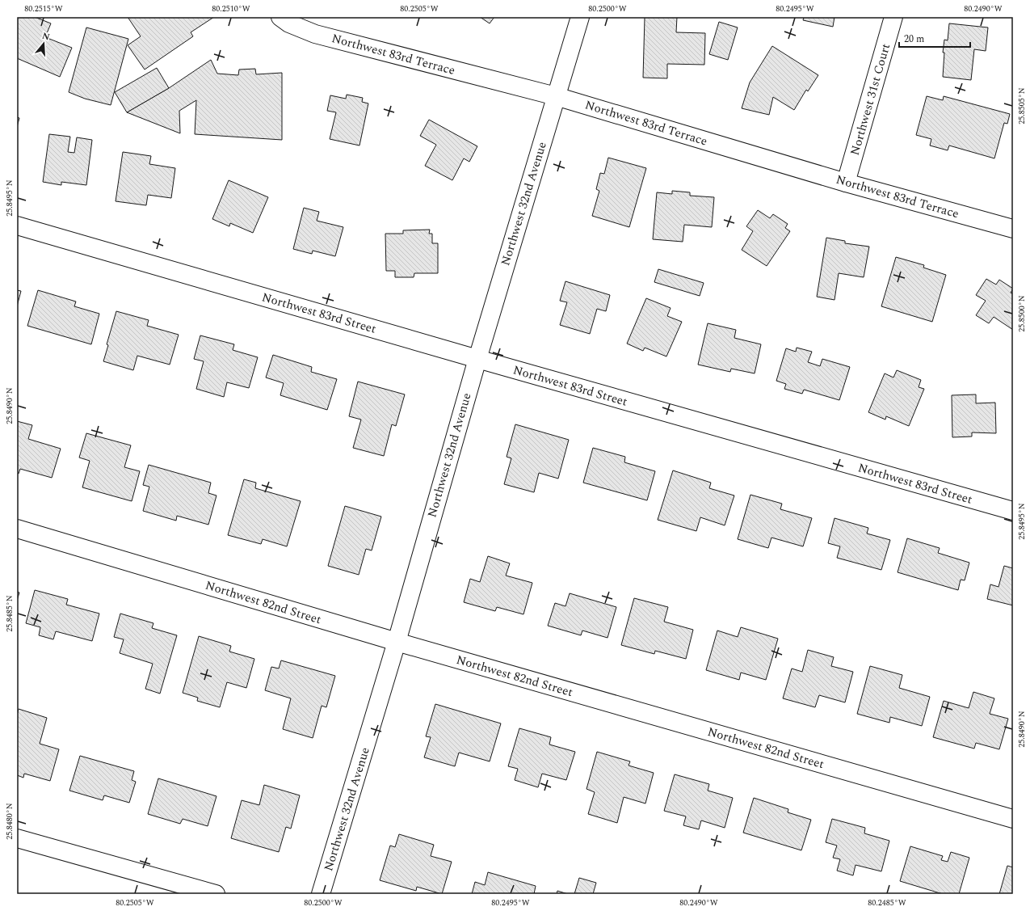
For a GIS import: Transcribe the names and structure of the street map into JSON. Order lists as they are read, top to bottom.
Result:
{
  "streets": {
    "street": [
      "Northwest 83rd Terrace",
      "Northwest 31st Court",
      "Northwest 32nd Avenue",
      "Northwest 83rd Street",
      "Northwest 82nd Street"
    ]
  },
  "crossings": [
    ["Northwest 83rd Terrace", "Northwest 31st Court"],
    ["Northwest 83rd Terrace", "Northwest 32nd Avenue"],
    ["Northwest 32nd Avenue", "Northwest 83rd Street"],
    ["Northwest 32nd Avenue", "Northwest 82nd Street"]
  ],
  "scale_bar": "20 m",
  "north": "top",
  "coordinates": [
    "80.2515°W",
    "80.2510°W",
    "80.2505°W",
    "80.2500°W",
    "80.2495°W",
    "80.2490°W",
    "25.8505°N",
    "25.8495°N",
    "25.8500°N",
    "25.8490°N",
    "25.8485°N",
    "25.8480°N",
    "80.2485°W"
  ]
}
